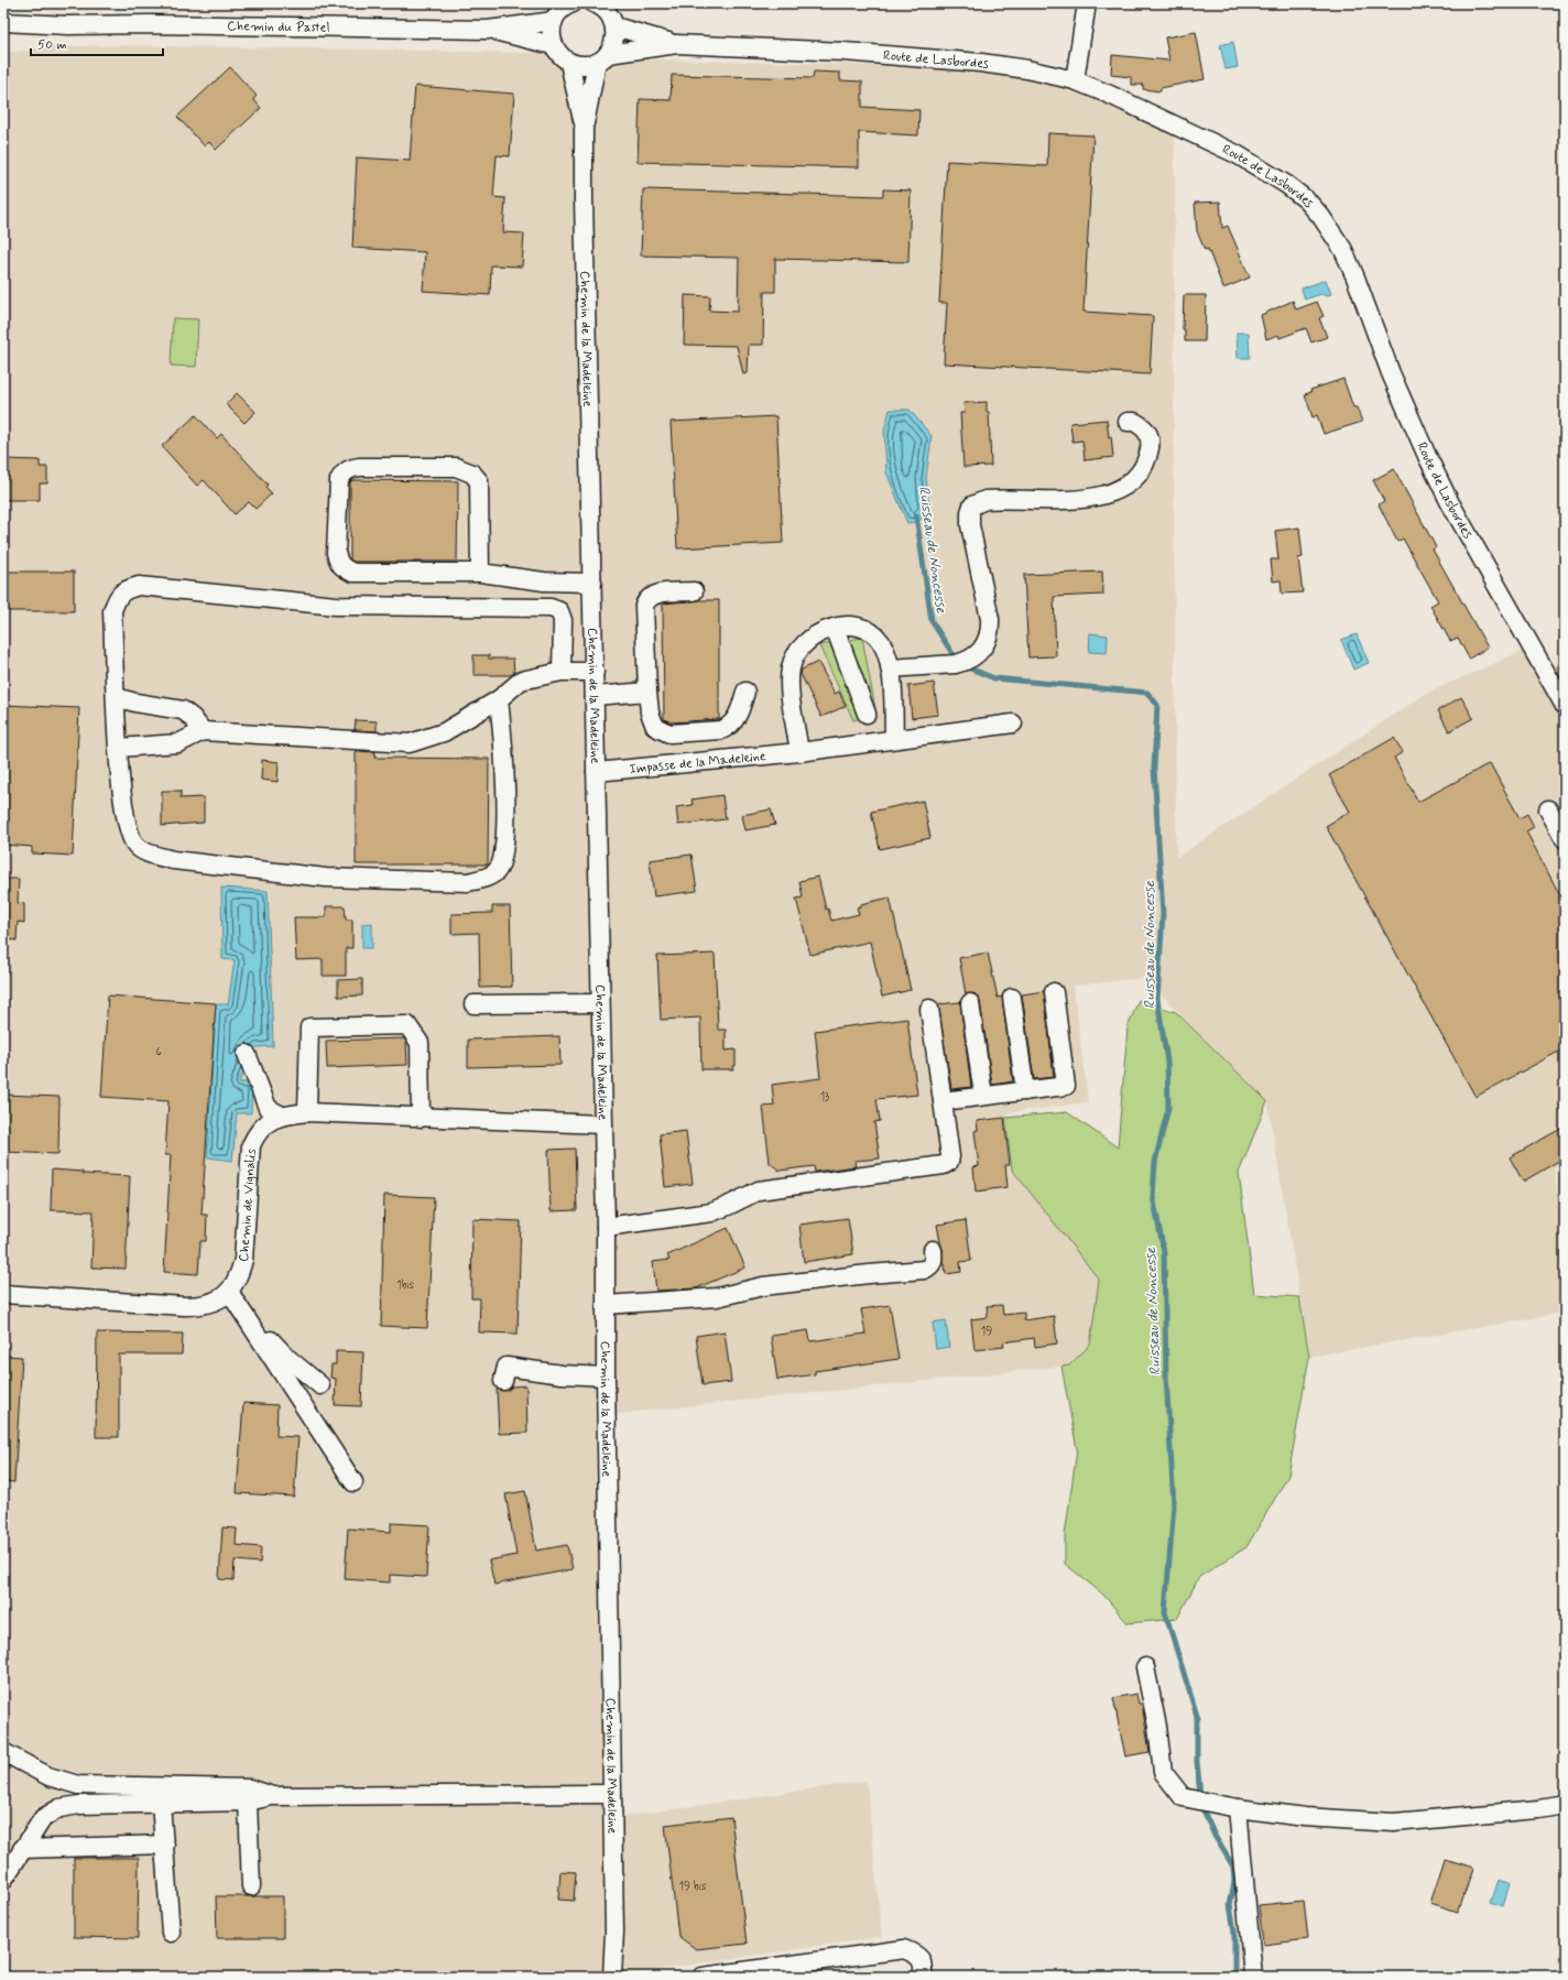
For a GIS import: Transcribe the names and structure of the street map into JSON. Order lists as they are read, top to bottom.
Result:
{
  "streets": {
    "street": [
      "Chemin du Pastel",
      "Route de Lasbordes",
      "Chemin de la Madeleine",
      "Impasse de la Madeleine",
      "Chemin de Vignalis"
    ]
  },
  "crossings": [
    ["Route de Lasbordes", "Chemin de la Madeleine"],
    ["Chemin de la Madeleine", "Impasse de la Madeleine"],
    ["Chemin de la Madeleine", "Chemin de Vignalis"]
  ],
  "water": ["Ruisseau de Noncesse"],
  "house_numbers": [
    "6",
    "13",
    "1bis",
    "19",
    "19 bis"
  ],
  "scale_bar": "50 m"
}
